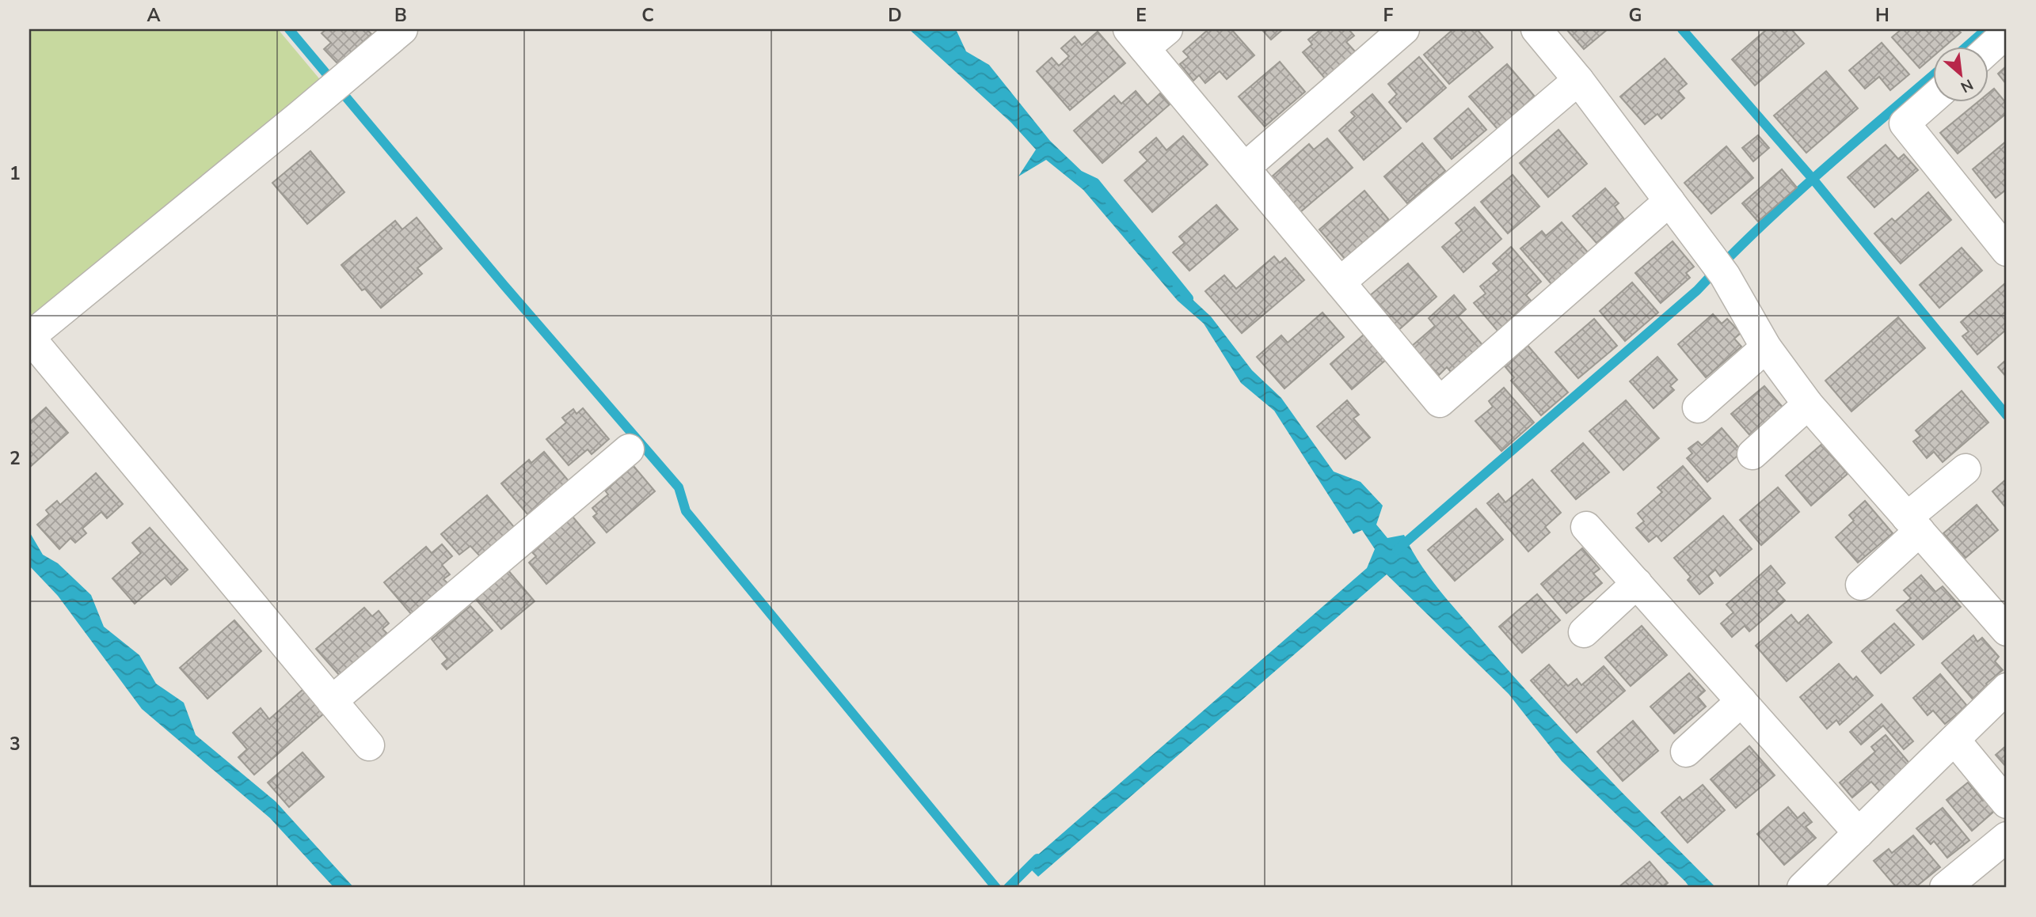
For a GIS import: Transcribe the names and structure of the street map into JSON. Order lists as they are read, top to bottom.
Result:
{
  "north": "bottom right",
  "grid": {
    "columns": [
      "A",
      "B",
      "C",
      "D",
      "E",
      "F",
      "G",
      "H"
    ],
    "rows": ["1", "2", "3"]
  }
}
